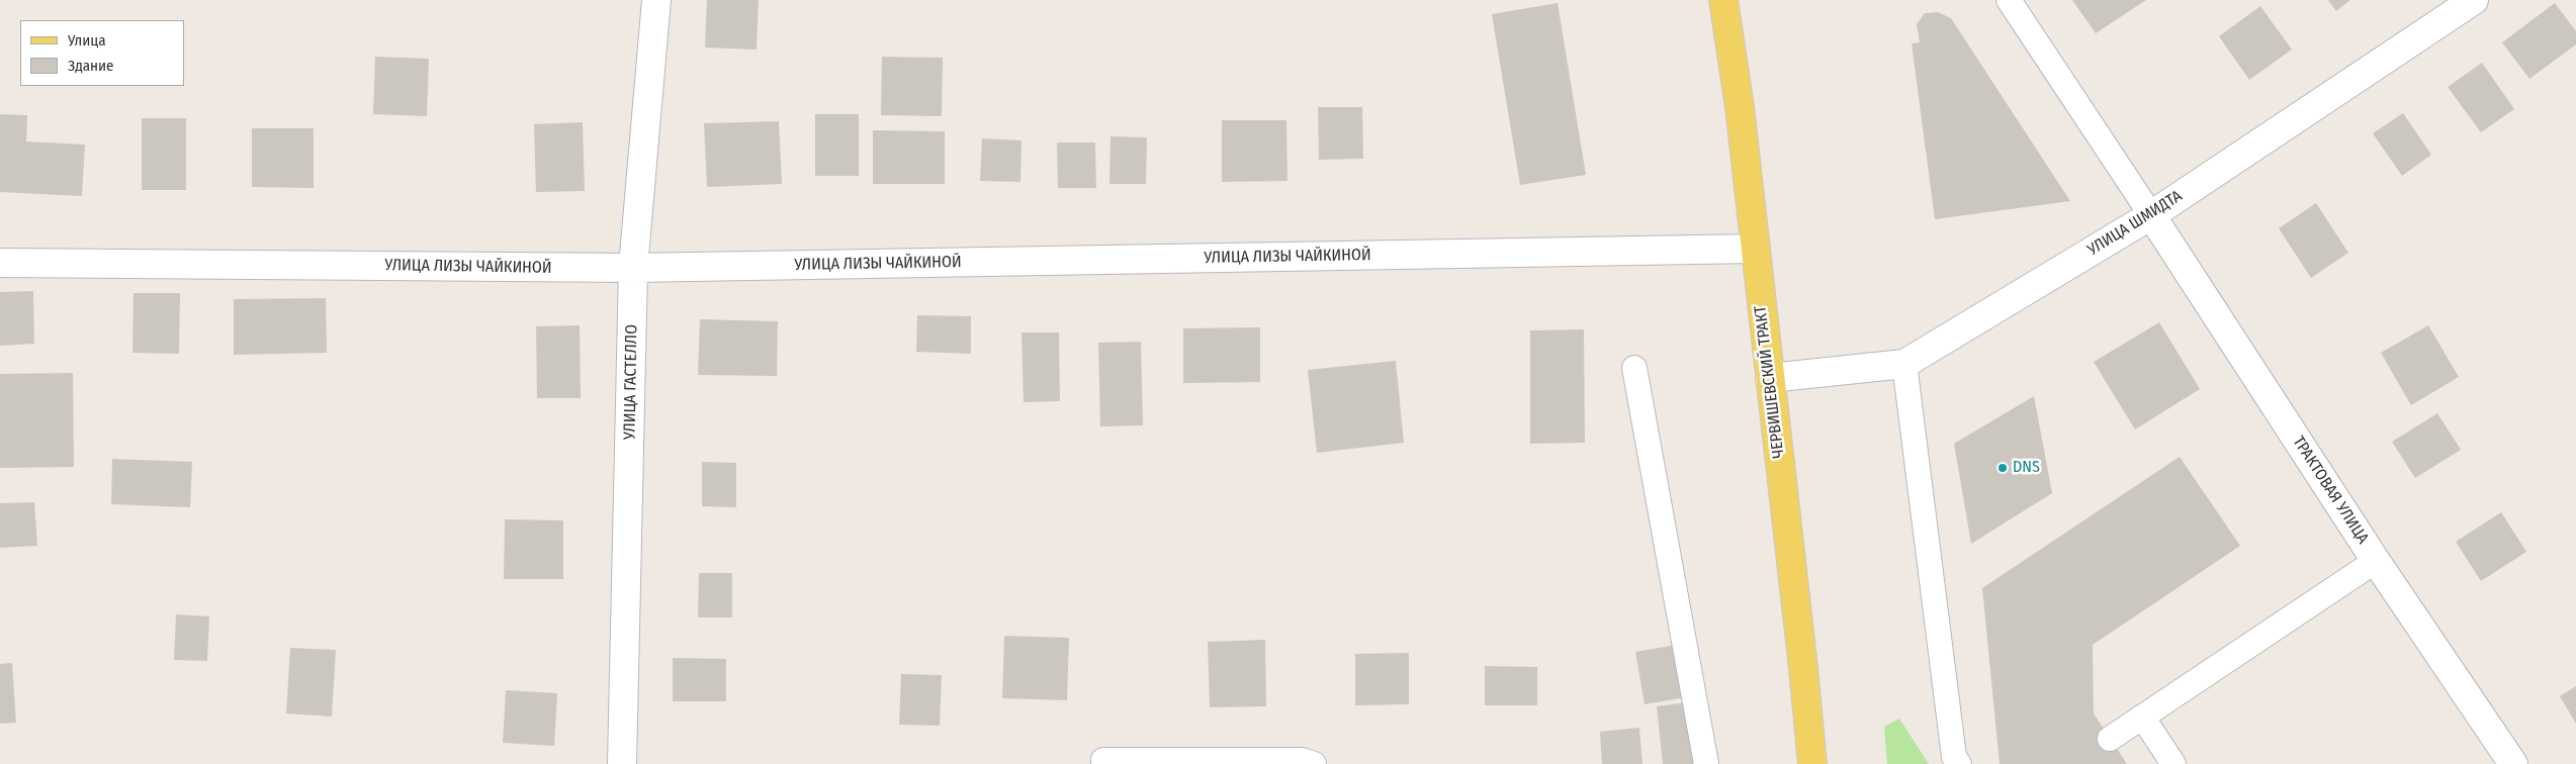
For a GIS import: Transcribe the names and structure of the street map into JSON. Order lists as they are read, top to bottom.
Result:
{
  "streets": {
    "main road": ["ЧЕРВИШЕВСКИЙ ТРАКТ"],
    "street": [
      "УЛИЦА ШМИДТА",
      "УЛИЦА ЛИЗЫ ЧАЙКИНОЙ",
      "УЛИЦА ГАСТЕЛЛО",
      "ТРАКТОВАЯ УЛИЦА"
    ]
  },
  "crossings": [
    ["УЛИЦА ШМИДТА", "ЧЕРВИШЕВСКИЙ ТРАКТ"],
    ["УЛИЦА ШМИДТА", "ТРАКТОВАЯ УЛИЦА"],
    ["УЛИЦА ЛИЗЫ ЧАЙКИНОЙ", "УЛИЦА ГАСТЕЛЛО"],
    ["УЛИЦА ЛИЗЫ ЧАЙКИНОЙ", "ЧЕРВИШЕВСКИЙ ТРАКТ"]
  ],
  "places": ["DNS"],
  "legend": ["Улица", "Здание"]
}
